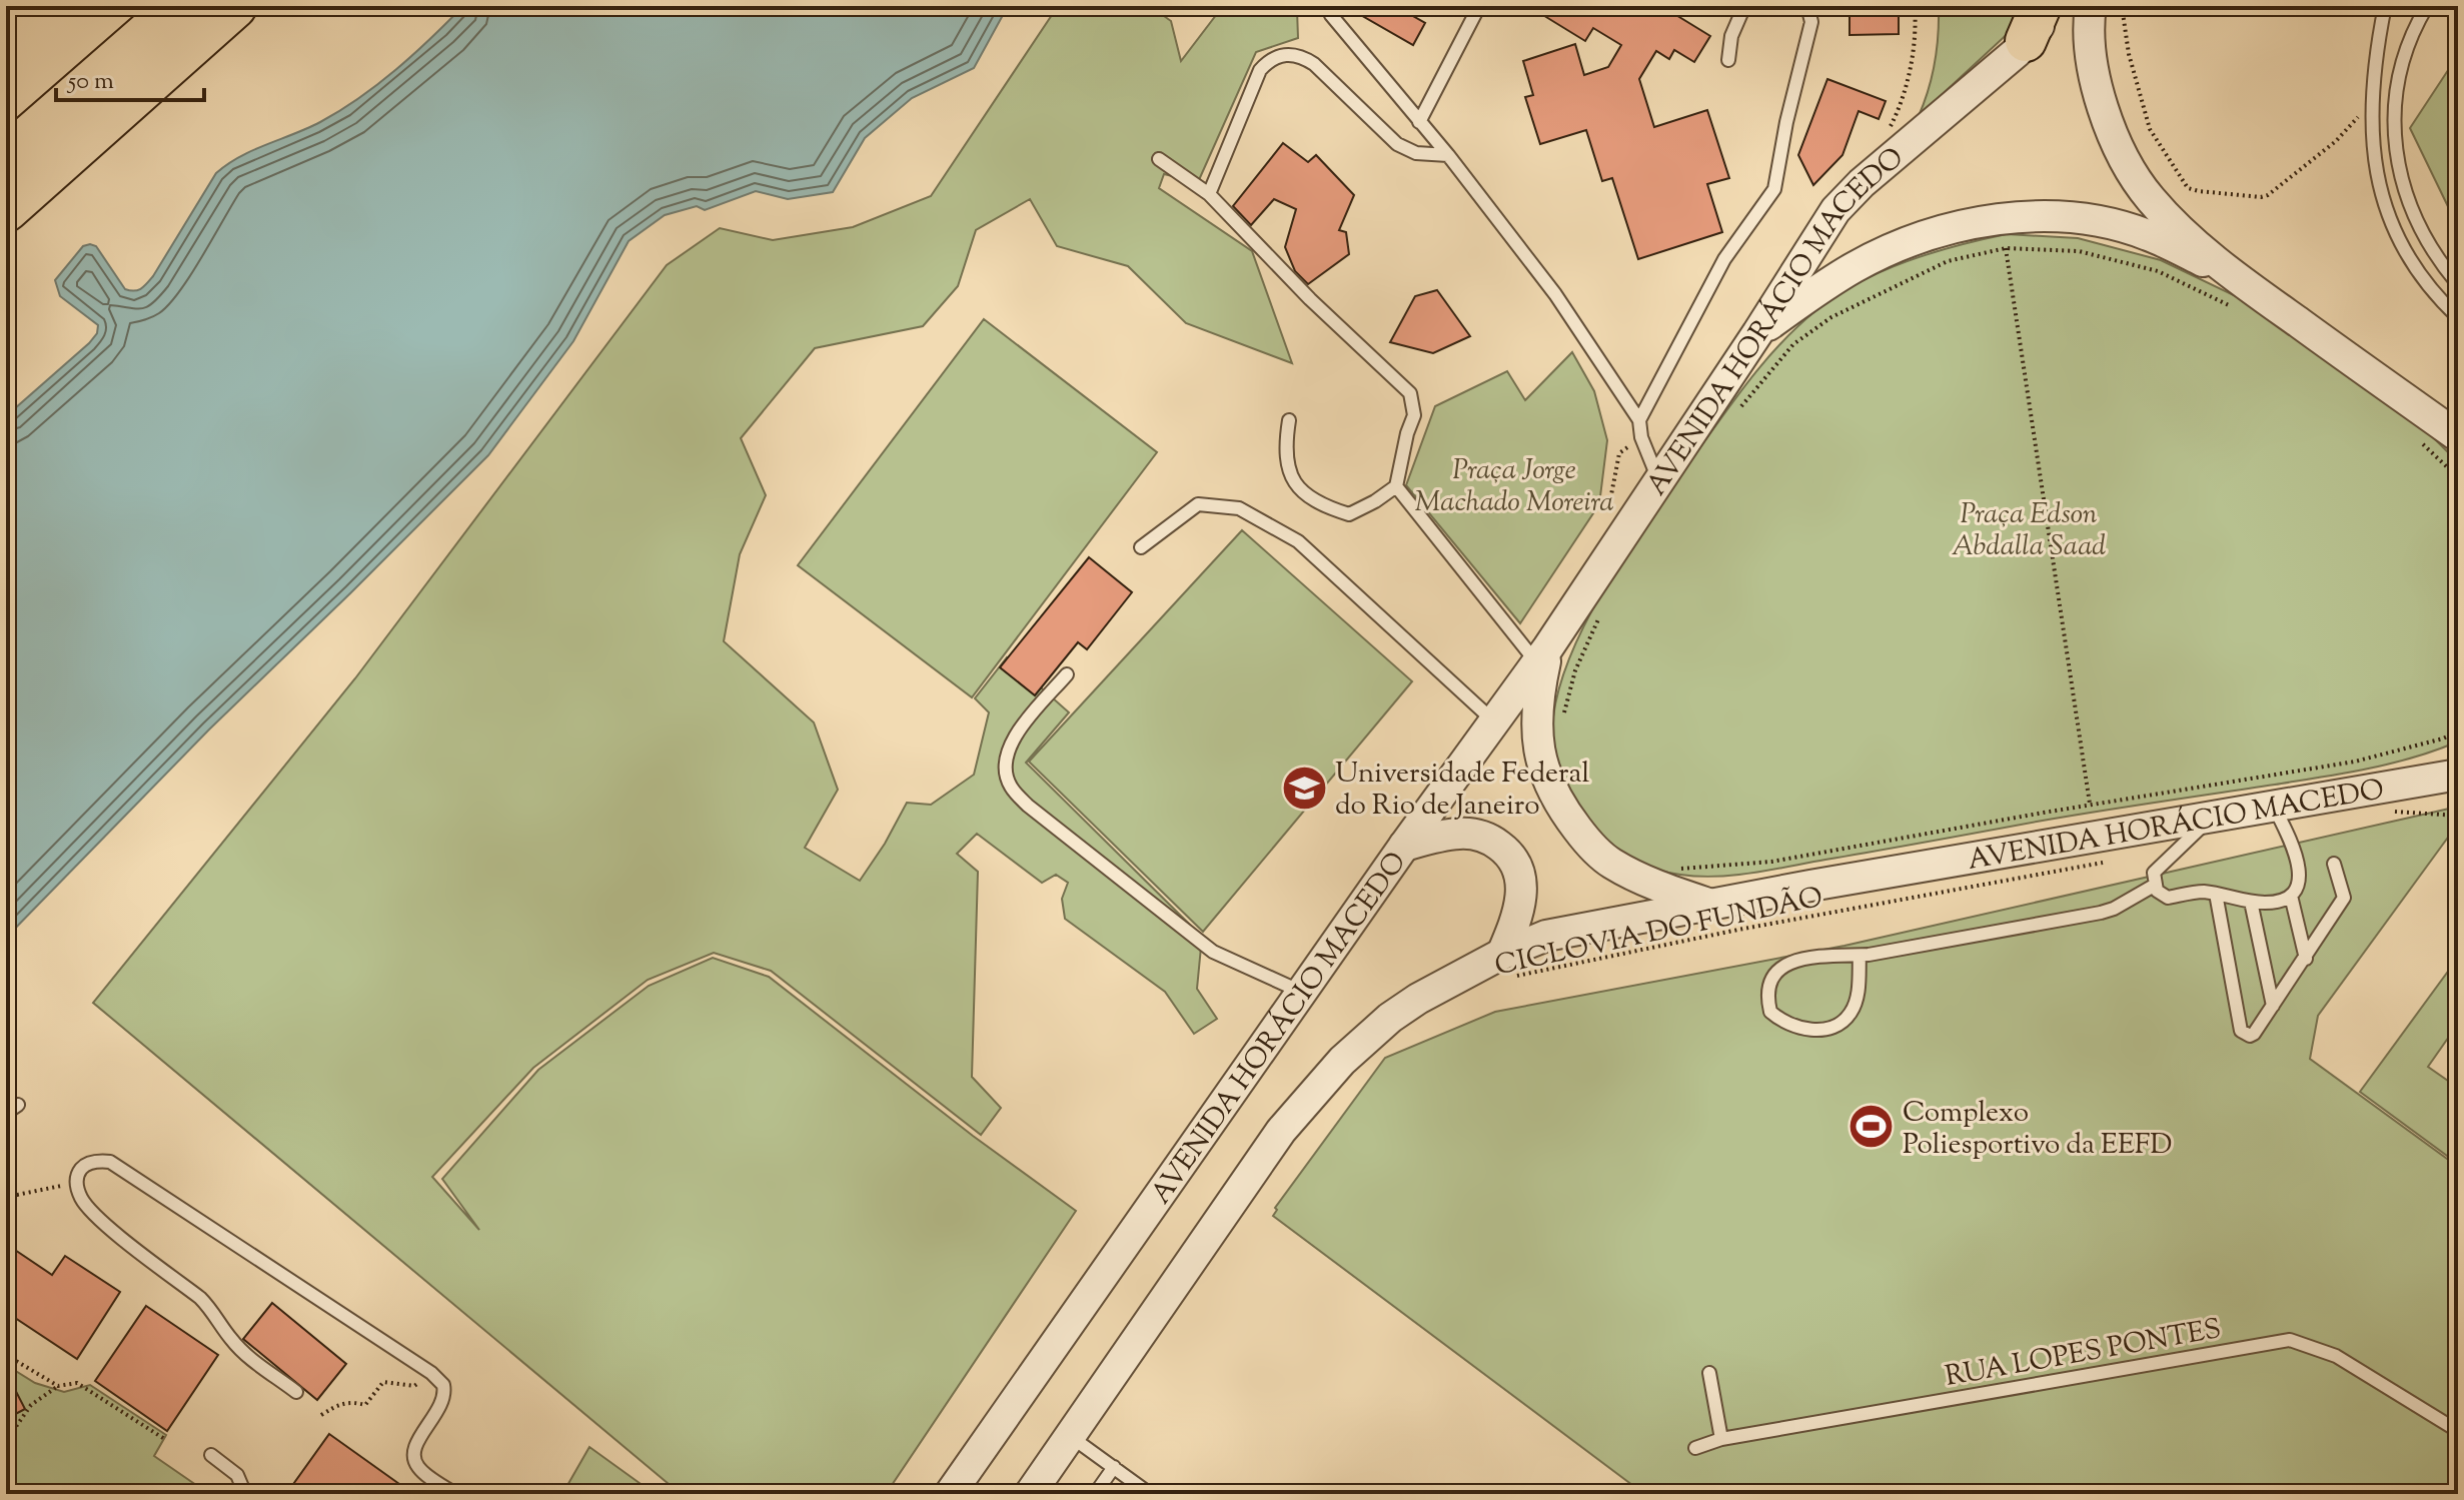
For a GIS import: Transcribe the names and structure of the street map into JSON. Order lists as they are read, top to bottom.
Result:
{
  "streets": {
    "street": ["AVENIDA HORÁCIO MACEDO"],
    "lane": ["RUA LOPES PONTES"],
    "path": ["CICLOVIA DO FUNDÃO"]
  },
  "crossings": [
    ["AVENIDA HORÁCIO MACEDO", "CICLOVIA DO FUNDÃO"]
  ],
  "parks": ["Praça Jorge Machado Moreira", "Praça Edson Abdalla Saad"],
  "places": {
    "school or university": ["Universidade Federal do Rio de Janeiro"],
    "sports": ["Complexo Poliesportivo da EEFD"]
  },
  "scale_bar": "50 m"
}
